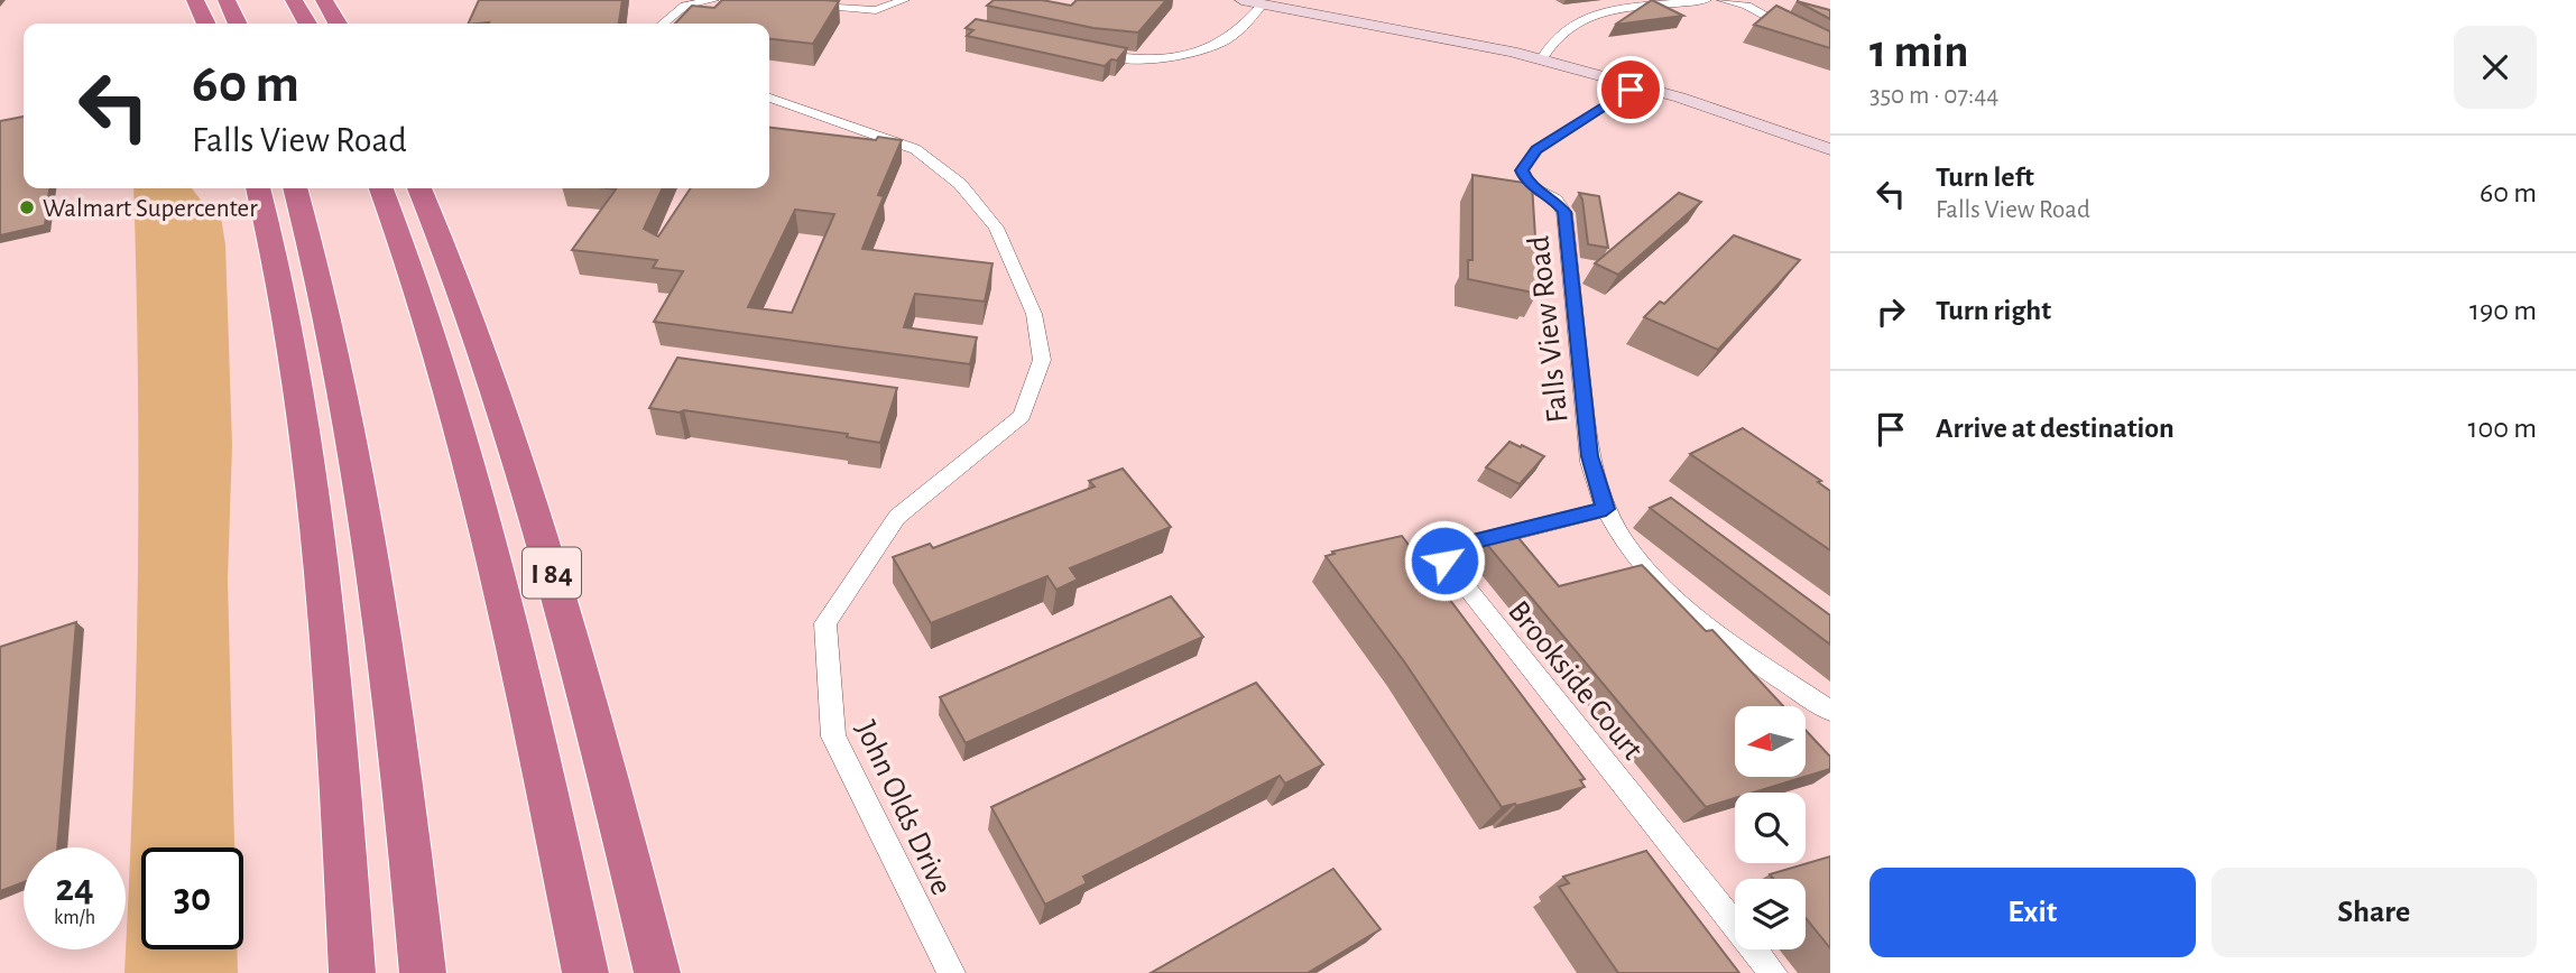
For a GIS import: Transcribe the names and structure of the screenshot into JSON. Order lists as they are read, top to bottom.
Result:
{
  "streets": {
    "highway": ["I 84"],
    "street": ["Falls View Road", "Brookside Court", "John Olds Drive"]
  },
  "crossings": [
    ["Falls View Road", "Brookside Court"]
  ],
  "places": ["Walmart Supercenter"],
  "north": "left",
  "page": {
    "heading": ["1 min", "350 m · 07:44"],
    "turn": ["60 m", "Falls View Road"],
    "list": [
      {
        "name": "Turn left",
        "note": "Falls View Road",
        "value": "60 m"
      },
      {
        "name": "Turn right",
        "value": "190 m"
      },
      {
        "name": "Arrive at destination",
        "value": "100 m"
      }
    ],
    "speed": "24 km/h",
    "limit": "30",
    "buttons": ["Exit", "Share"]
  }
}
